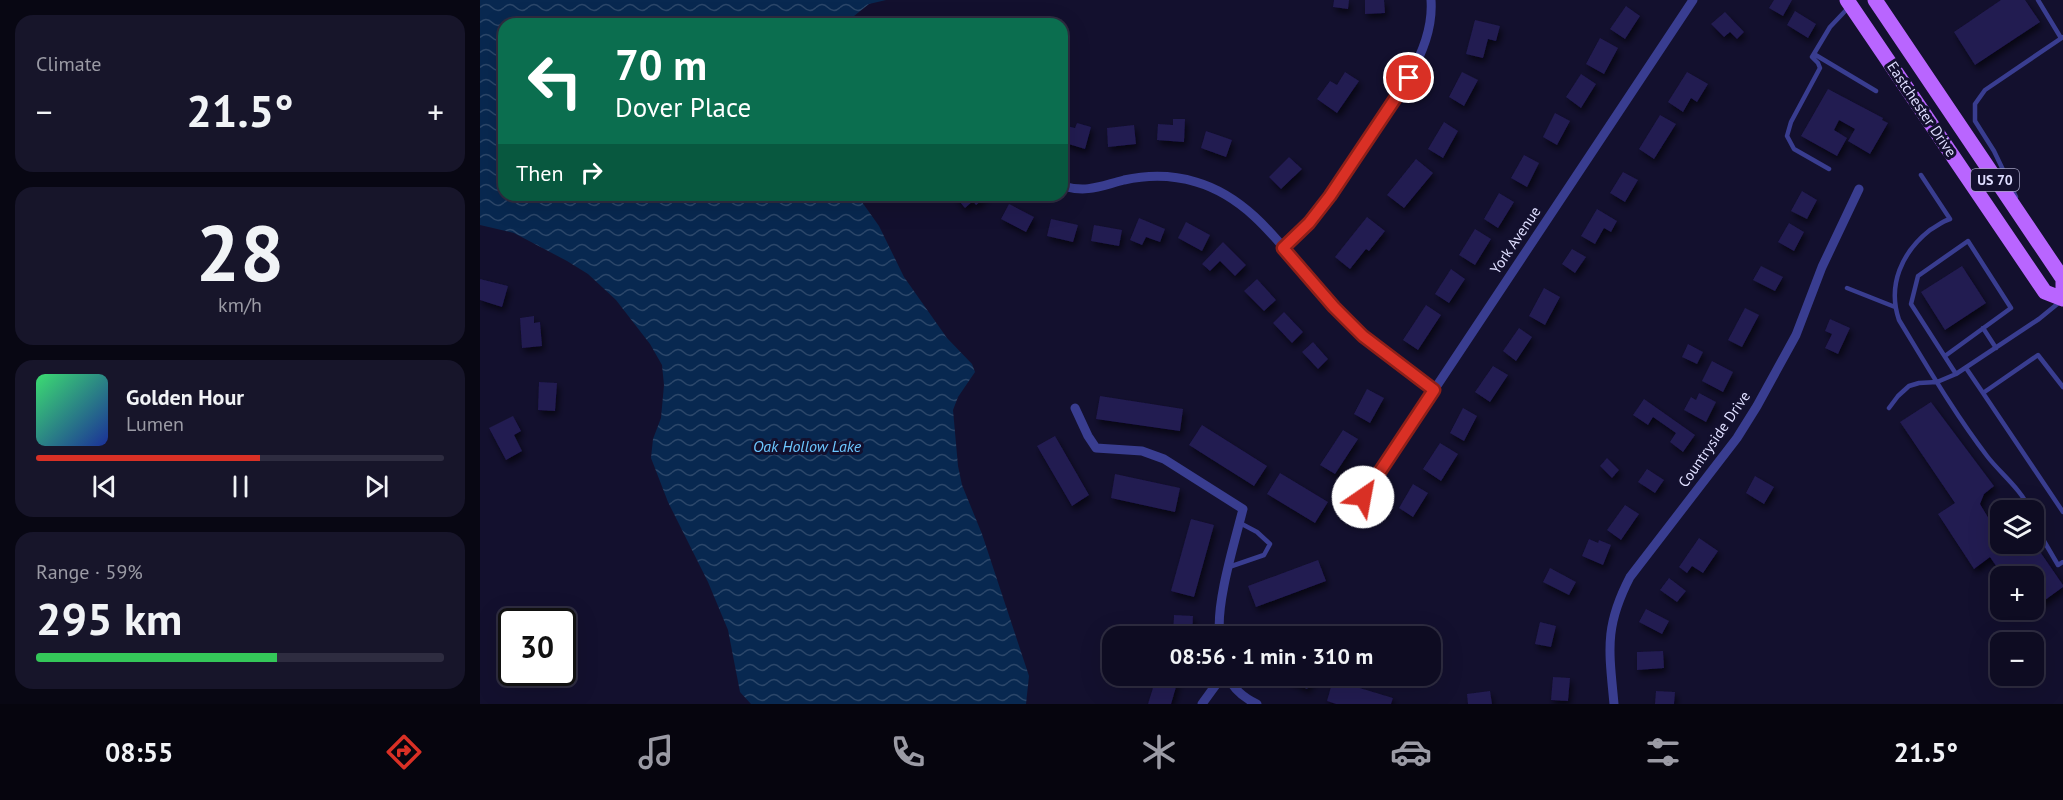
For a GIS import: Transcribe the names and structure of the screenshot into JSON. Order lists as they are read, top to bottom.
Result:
{
  "streets": {
    "main road": ["Eastchester Drive", "US 70"],
    "street": ["York Avenue", "Countryside Drive"]
  },
  "water": ["Oak Hollow Lake"],
  "page": {
    "tile": [
      "Climate",
      ["28", "km/h"],
      ["Range · 59%", "295 km"]
    ],
    "turn": ["70 m", "Dover Place"],
    "heat": ["−", "21.5°", "+"],
    "then": "Then",
    "song": ["Golden Hour", "Lumen"],
    "map_buttons": ["+", "−"],
    "limit": "30",
    "trip": "08:56 · 1 min · 310 m",
    "tabs": ["08:55", "21.5°"]
  }
}
